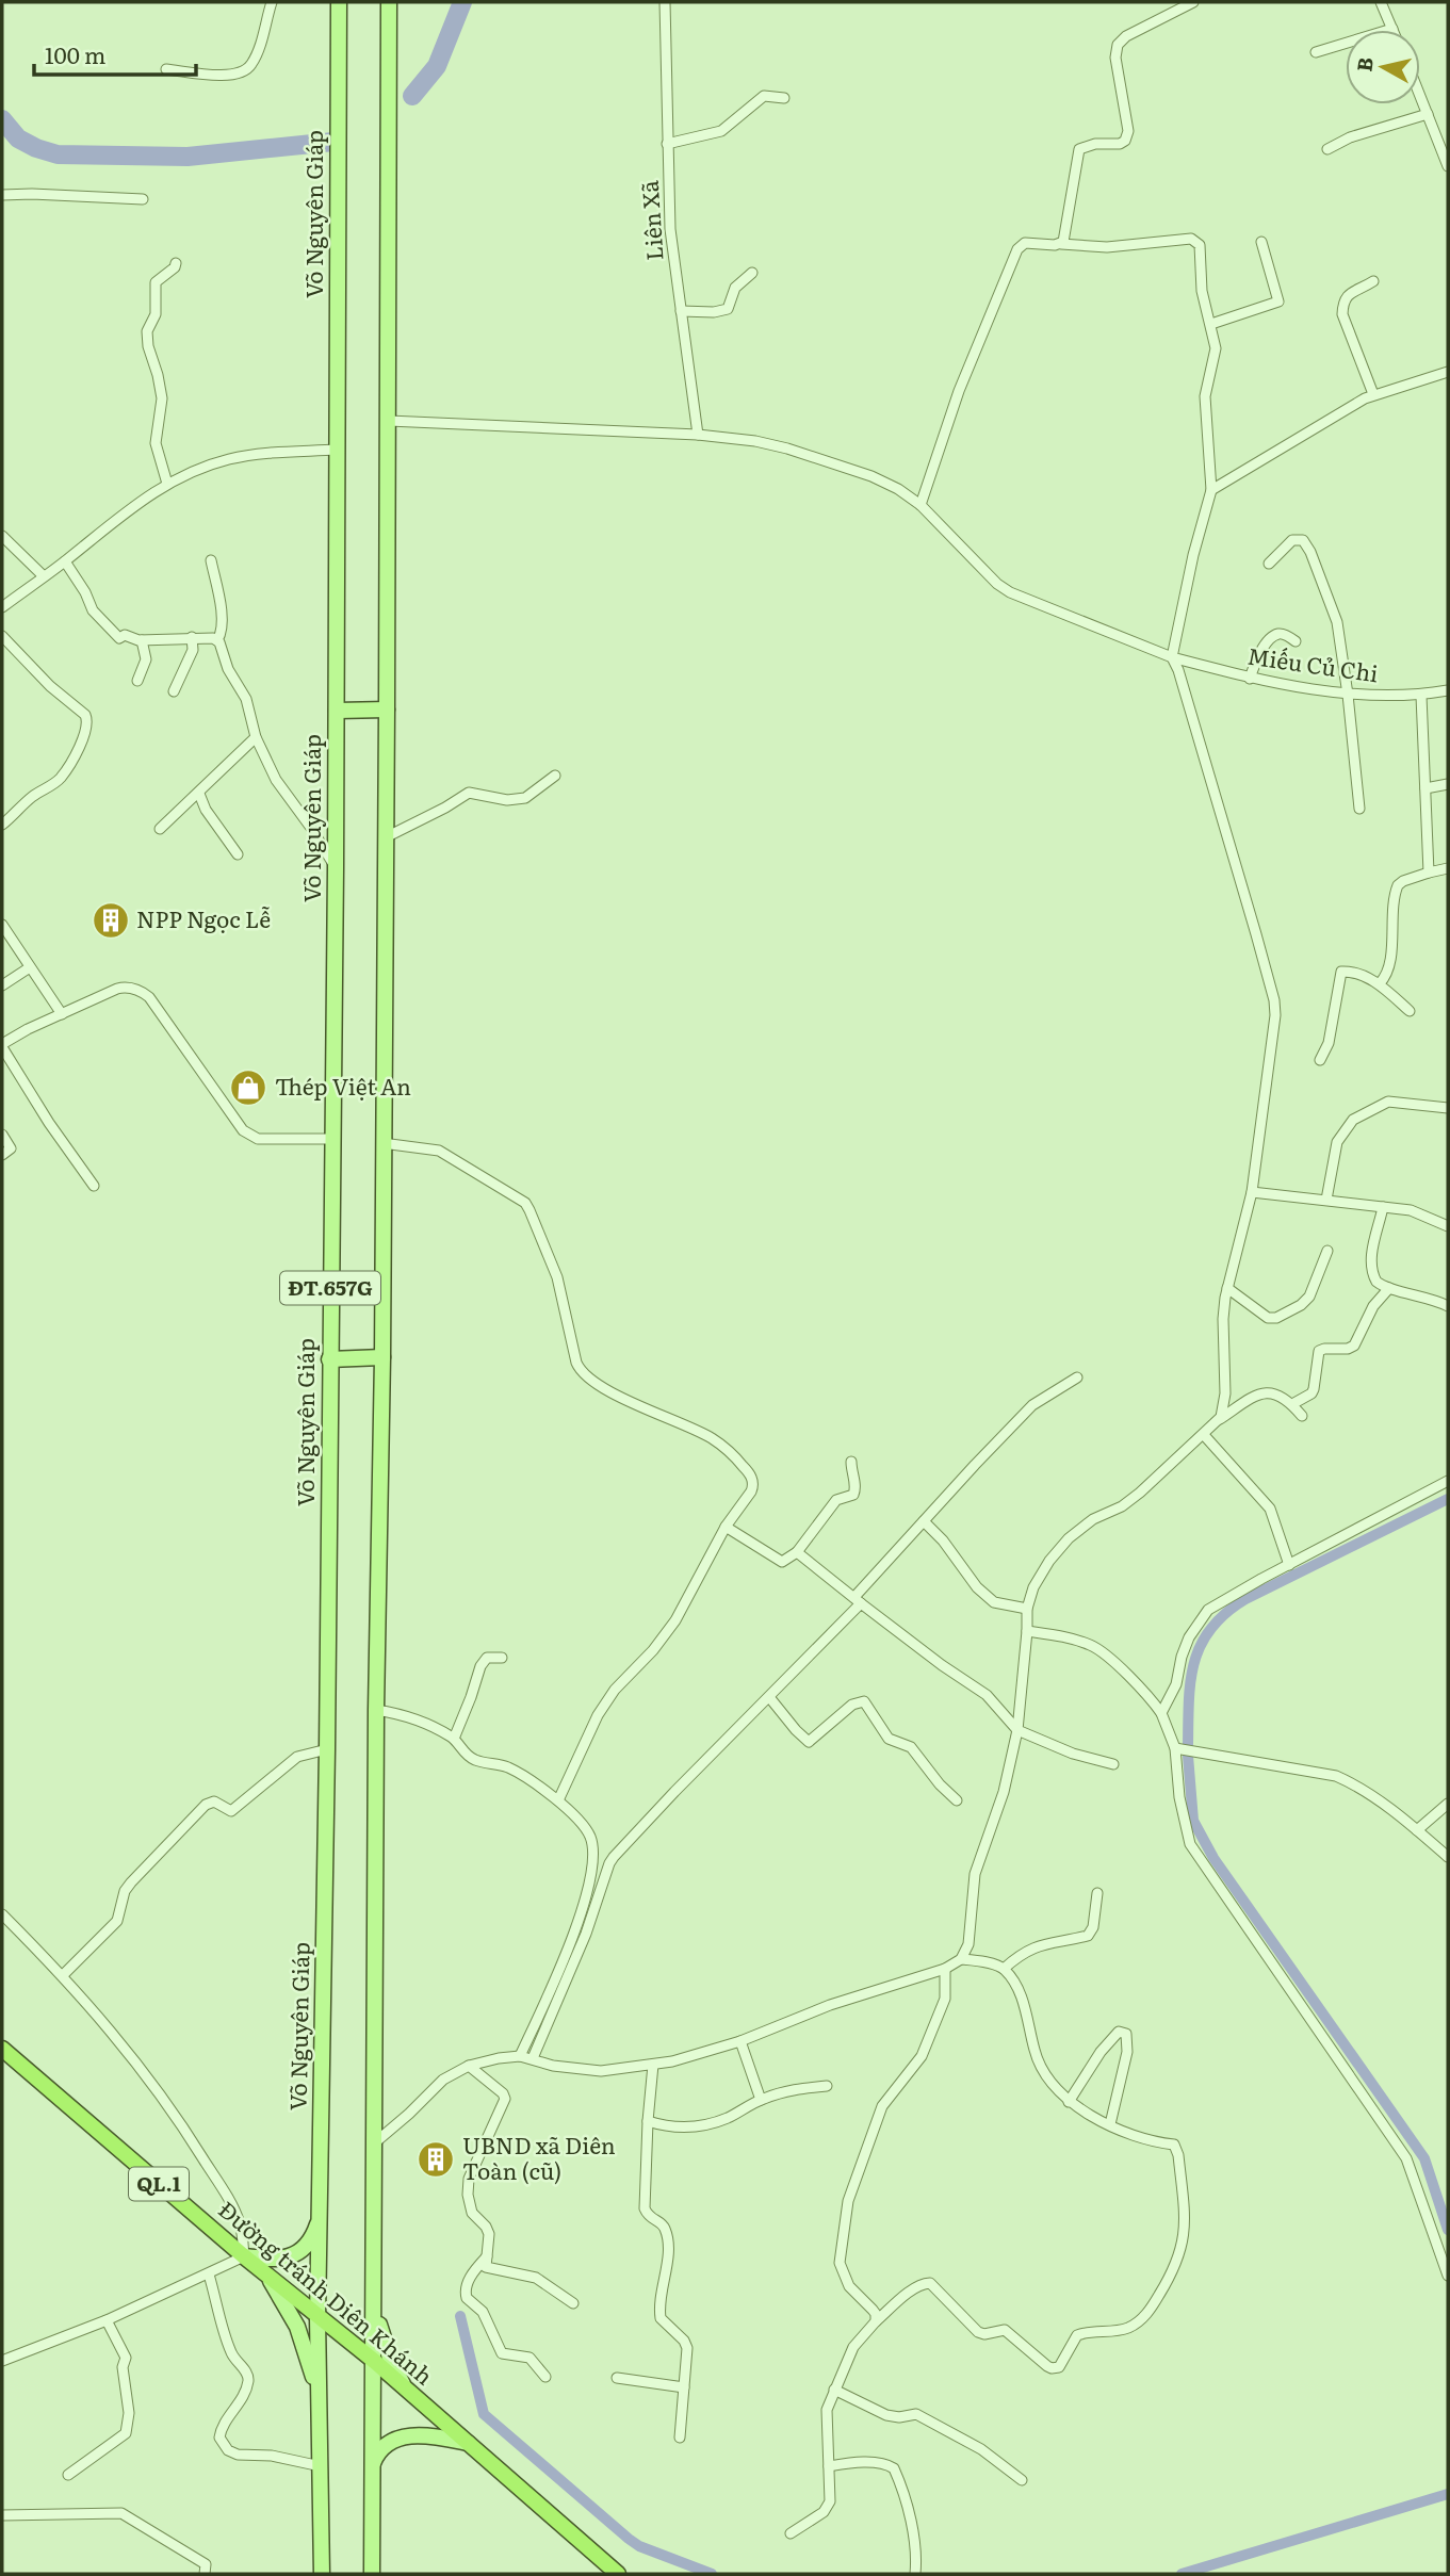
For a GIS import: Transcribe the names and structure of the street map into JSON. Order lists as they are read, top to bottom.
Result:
{
  "streets": {
    "highway": ["QL.1", "Đường tránh Diên Khánh"],
    "main road": ["Võ Nguyên Giáp", "ĐT.657G"],
    "street": ["Liên Xã", "Miếu Củ Chi"]
  },
  "crossings": [
    ["Võ Nguyên Giáp", "Đường tránh Diên Khánh"],
    ["Liên Xã", "Miếu Củ Chi"],
    ["Miếu Củ Chi", "ĐT.657G"],
    ["ĐT.657G", "Đường tránh Diên Khánh"]
  ],
  "places": {
    "building": ["NPP Ngọc Lễ", "UBND xã Diên Toàn (cũ)"],
    "shop": ["Thép Việt An"]
  },
  "scale_bar": "100 m",
  "north": "left"
}
